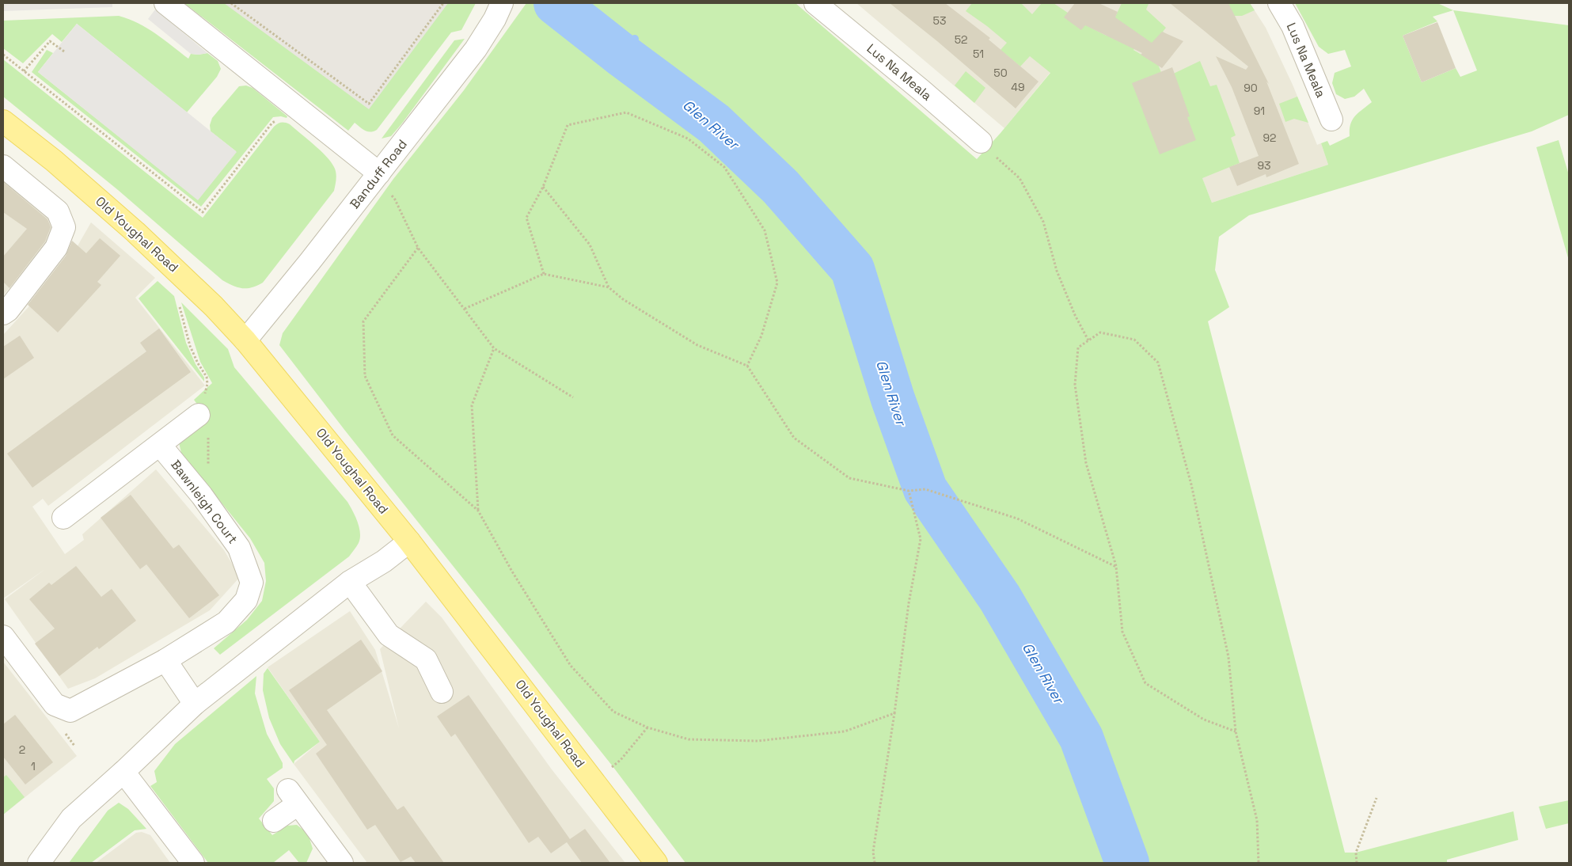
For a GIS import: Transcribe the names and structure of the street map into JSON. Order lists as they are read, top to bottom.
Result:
{
  "streets": {
    "main road": ["Old Youghal Road"],
    "street": ["Lus Na Meala", "Banduff Road", "Bawnleigh Court"]
  },
  "crossings": [
    ["Banduff Road", "Old Youghal Road"]
  ],
  "water": ["Glen River"],
  "house_numbers": [
    "53",
    "52",
    "51",
    "50",
    "49",
    "90",
    "91",
    "92",
    "93",
    "2",
    "1"
  ]
}
